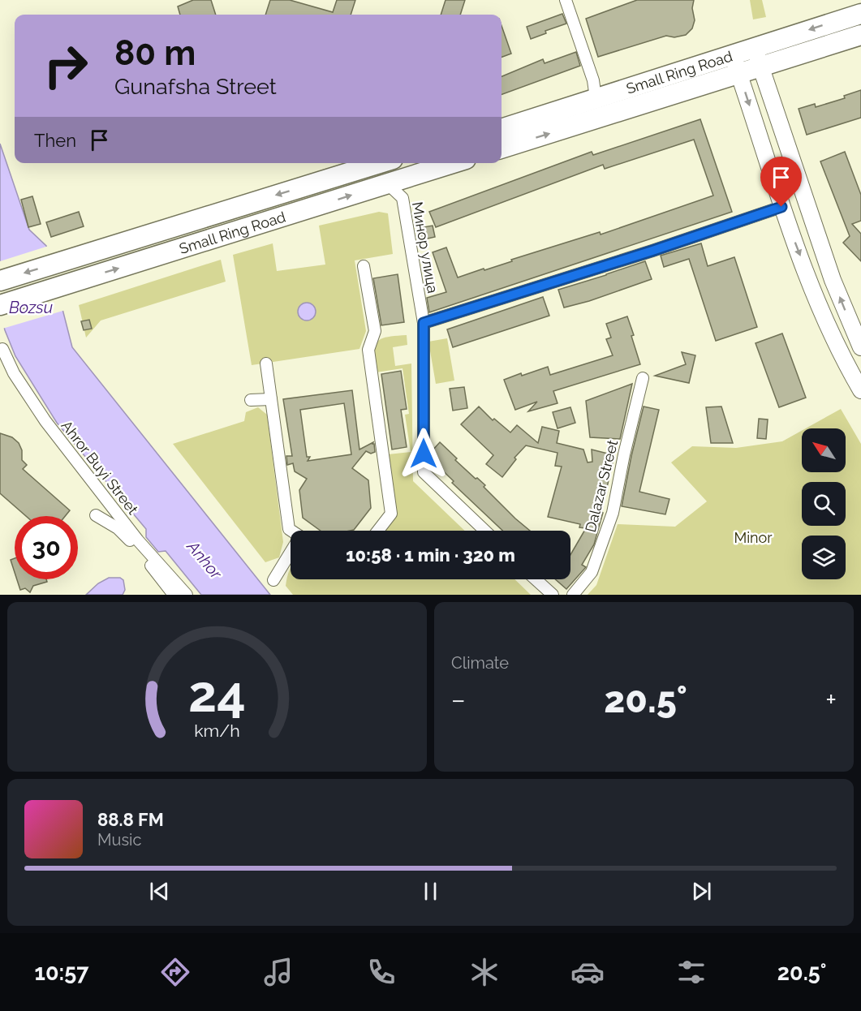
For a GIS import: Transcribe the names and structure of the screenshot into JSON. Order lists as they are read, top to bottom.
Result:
{
  "streets": {
    "highway": ["Small Ring Road"],
    "street": ["Минор улица", "Ahror Buyi Street", "Dalazar Street"]
  },
  "crossings": [
    ["Small Ring Road", "Минор улица"]
  ],
  "water": ["Bozsu", "Anhor"],
  "parks": ["Minor"],
  "north": "top left",
  "page": {
    "turn": ["80 m", "Gunafsha Street"],
    "then": "Then",
    "limit": "30",
    "trip": "10:58 · 1 min · 320 m",
    "tile": "Climate",
    "heat": ["−", "20.5°", "+"],
    "song": ["88.8 FM", "Music"],
    "tabs": ["10:57", "20.5°"],
    "gauge": ["24", "km/h"]
  }
}
